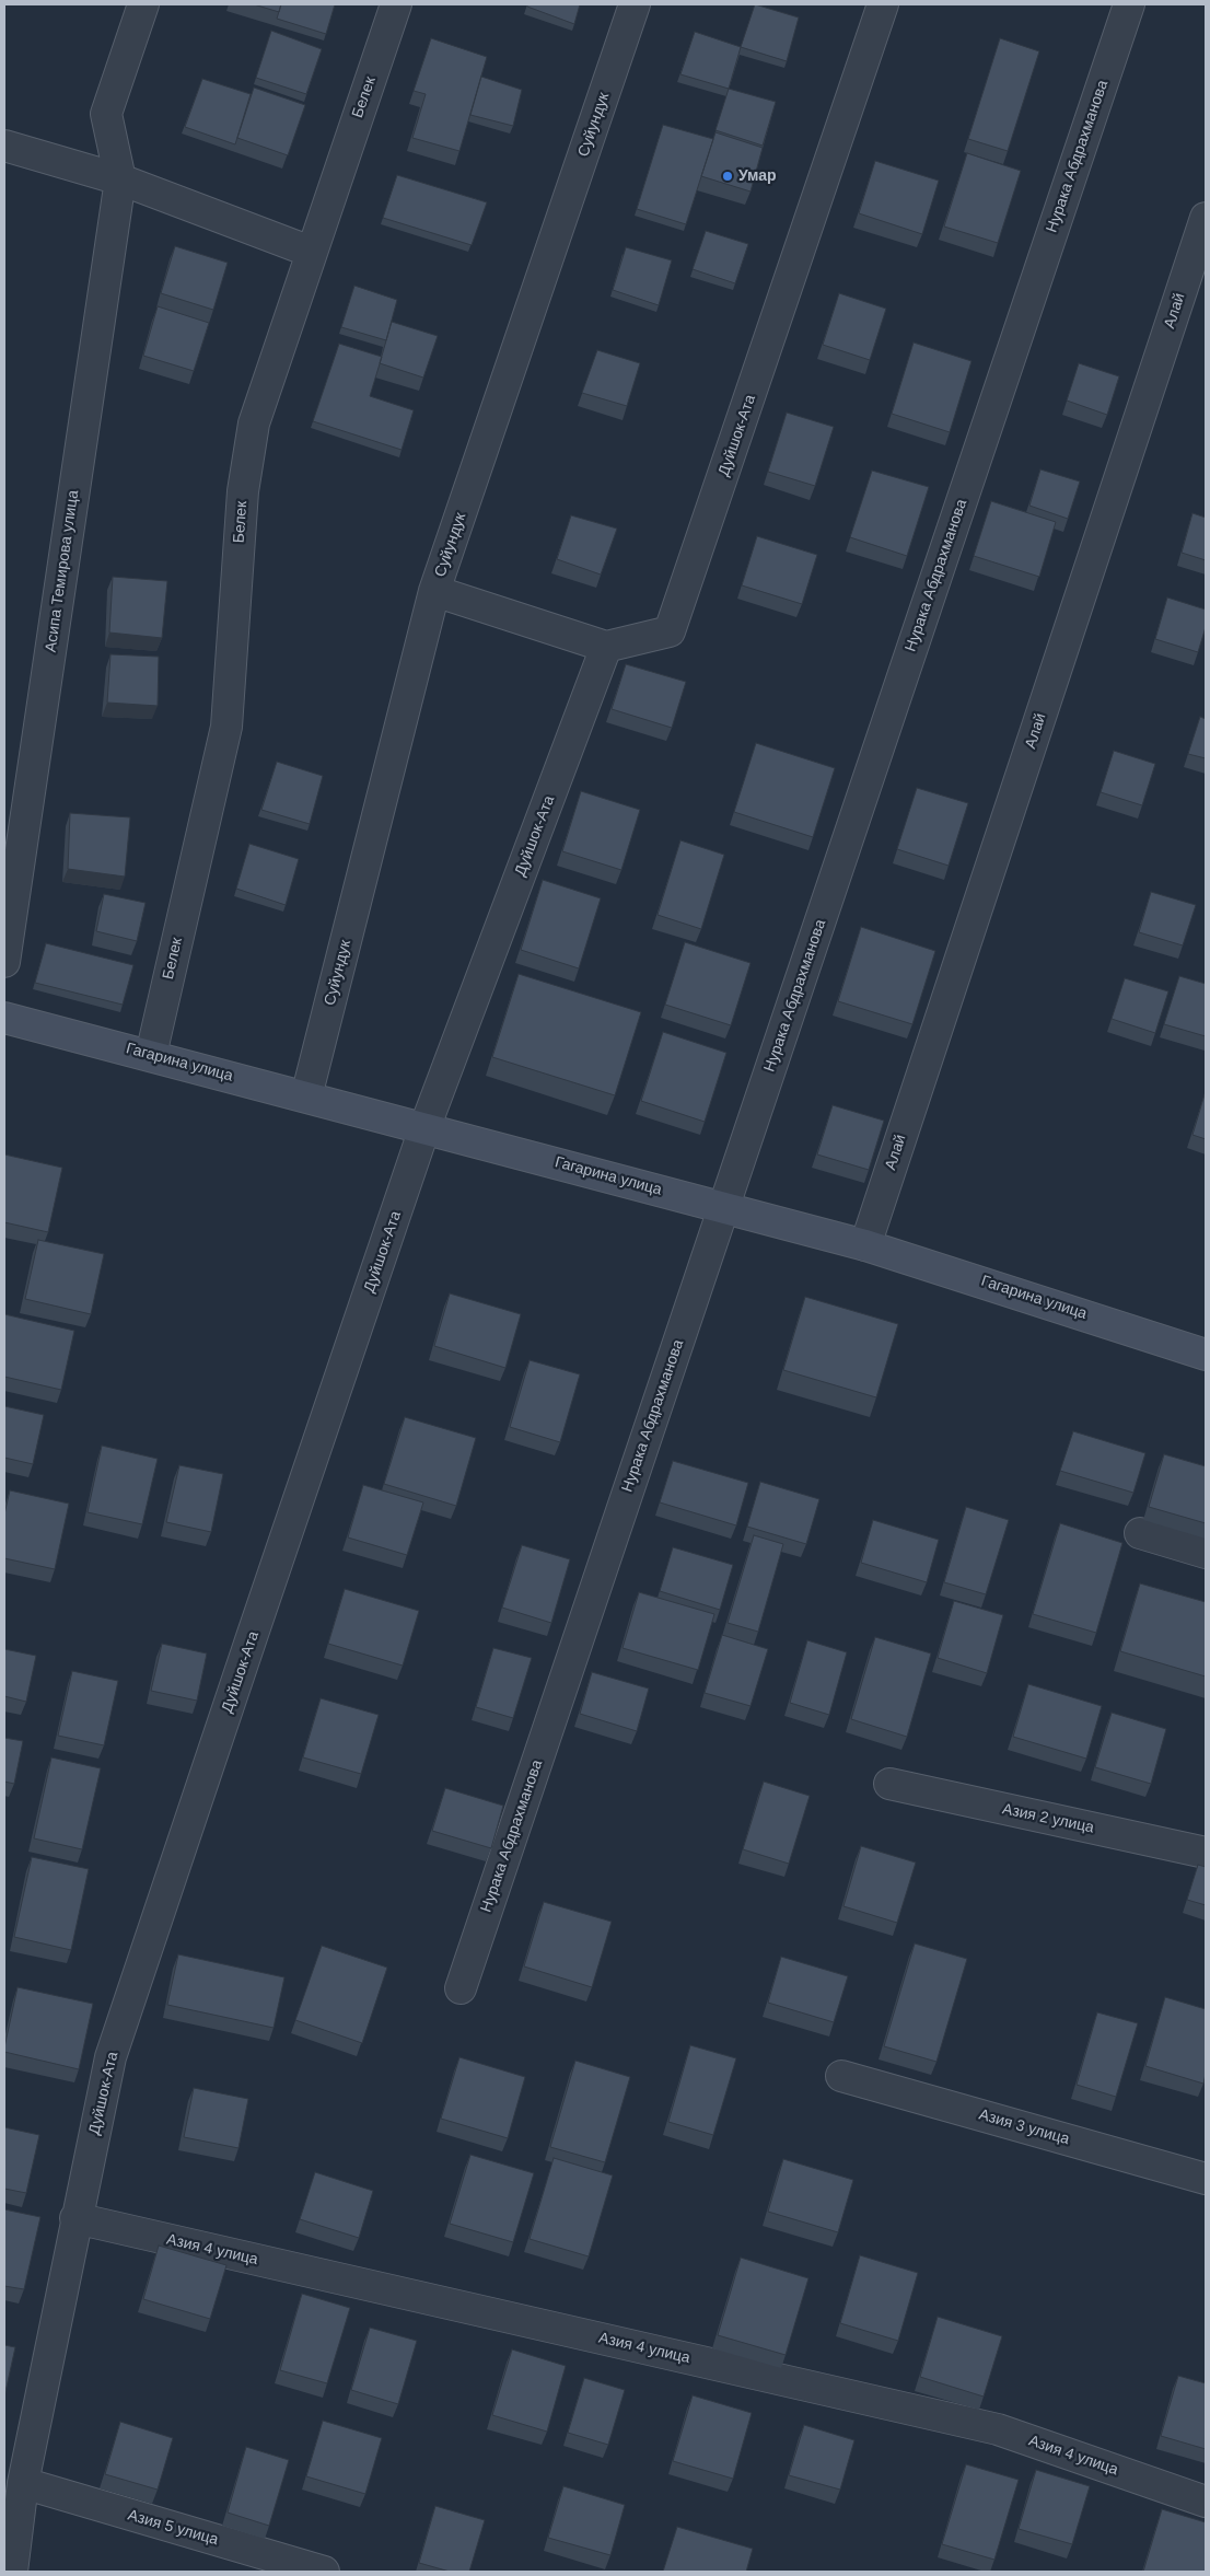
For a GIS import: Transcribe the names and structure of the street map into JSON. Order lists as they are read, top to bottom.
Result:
{
  "streets": {
    "main road": ["Гагарина улица"],
    "street": [
      "Белек",
      "Суйундук",
      "Нурака Абдрахманова",
      "Алай",
      "Дуйшок-Ата",
      "Асипа Темирова улица",
      "Азия 2 улица",
      "Азия 3 улица",
      "Азия 4 улица",
      "Азия 5 улица"
    ]
  },
  "crossings": [
    ["Белек", "Гагарина улица"],
    ["Суйундук", "Гагарина улица"],
    ["Нурака Абдрахманова", "Гагарина улица"],
    ["Алай", "Гагарина улица"],
    ["Дуйшок-Ата", "Гагарина улица"],
    ["Дуйшок-Ата", "Азия 4 улица"],
    ["Дуйшок-Ата", "Азия 5 улица"]
  ],
  "places": ["Умар"]
}
